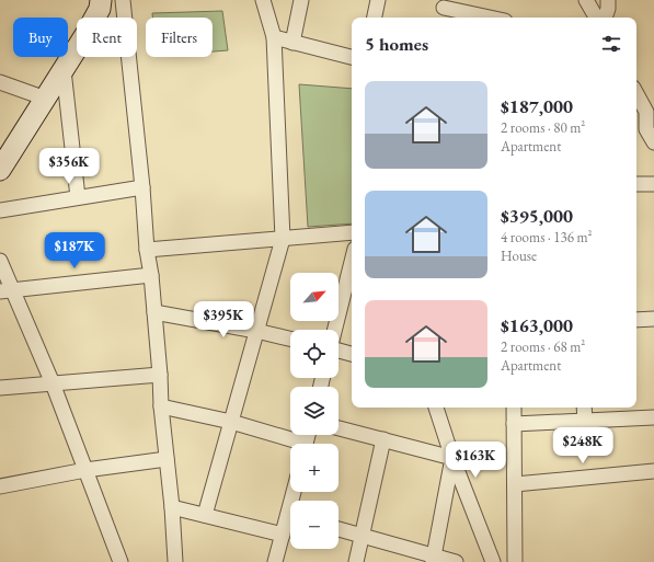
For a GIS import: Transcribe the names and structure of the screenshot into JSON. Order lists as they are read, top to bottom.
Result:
{
  "north": "top right",
  "page": {
    "chip": ["Buy", "Rent", "Filters"],
    "heading": "5 homes",
    "list": [
      {
        "name": "$187,000",
        "note": "2 rooms · 80 m² · Apartment"
      },
      {
        "name": "$395,000",
        "note": "4 rooms · 136 m² · House"
      },
      {
        "name": "$163,000",
        "note": "2 rooms · 68 m² · Apartment"
      }
    ],
    "price": [
      "$356K",
      "$187K",
      "$395K",
      "$248K",
      "$163K"
    ],
    "map_buttons": ["+", "−"]
  }
}
